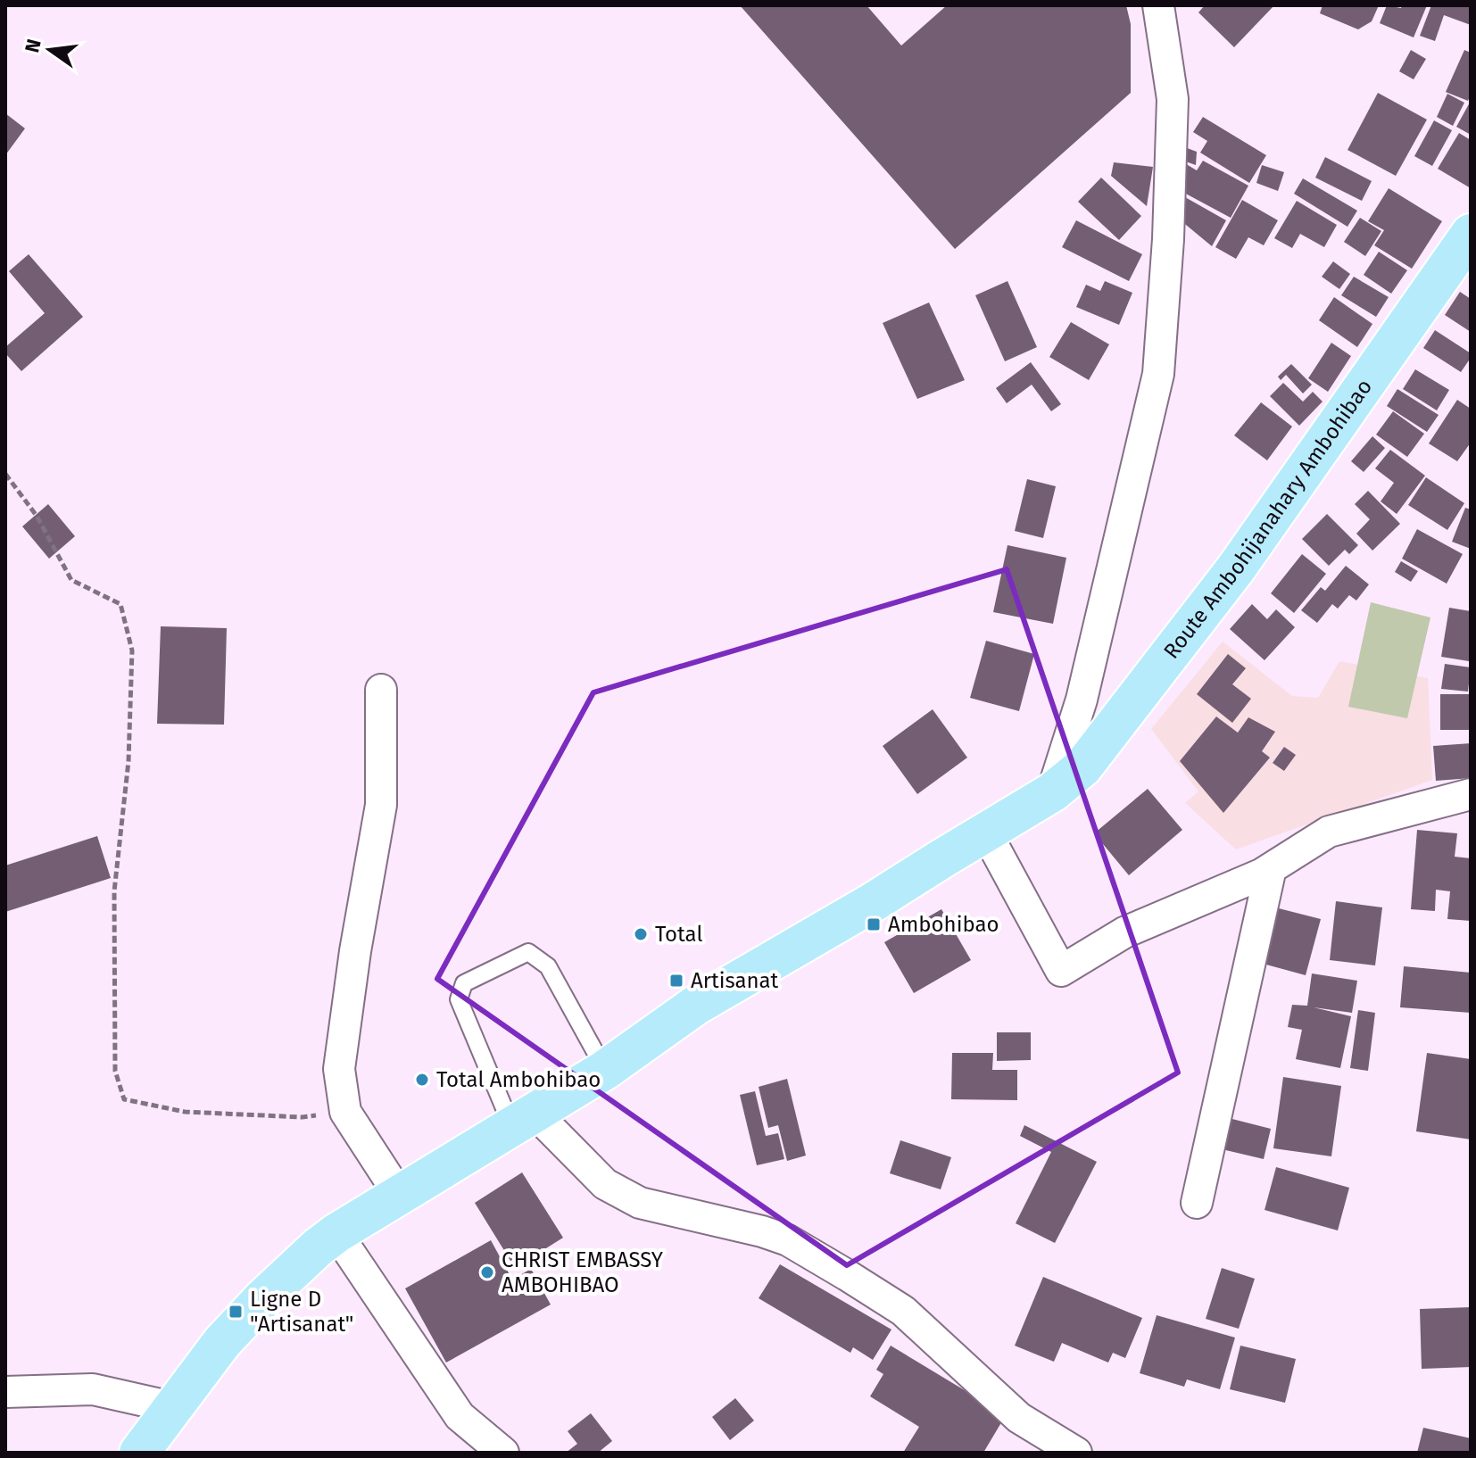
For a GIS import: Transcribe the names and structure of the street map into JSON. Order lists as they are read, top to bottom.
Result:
{
  "streets": {
    "main road": ["Route Ambohijanahary Ambohibao"]
  },
  "places": {
    "transit": ["Ambohibao", "Artisanat", "Ligne D \"Artisanat\""],
    "other": ["Total", "Total Ambohibao", "CHRIST EMBASSY AMBOHIBAO"]
  },
  "north": "left"
}
